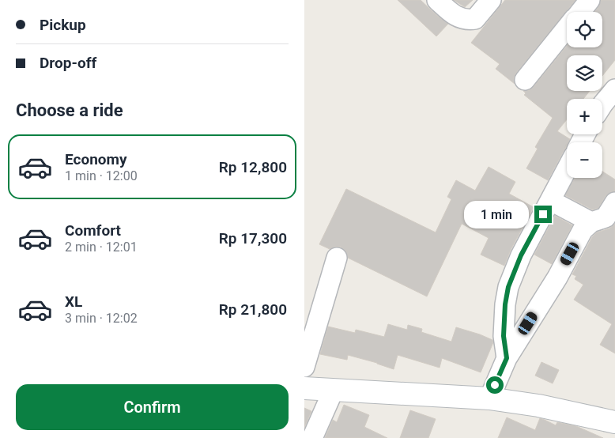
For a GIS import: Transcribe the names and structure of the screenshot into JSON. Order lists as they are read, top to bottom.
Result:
{
  "page": {
    "banner": ["Pickup", "Drop-off"],
    "map_buttons": ["+", "−"],
    "heading": "Choose a ride",
    "list": [
      {
        "name": "Economy",
        "note": "1 min · 12:00",
        "value": "Rp 12,800"
      },
      {
        "name": "Comfort",
        "note": "2 min · 12:01",
        "value": "Rp 17,300"
      },
      {
        "name": "XL",
        "note": "3 min · 12:02",
        "value": "Rp 21,800"
      }
    ],
    "bubble": "1 min",
    "buttons": "Confirm"
  }
}
